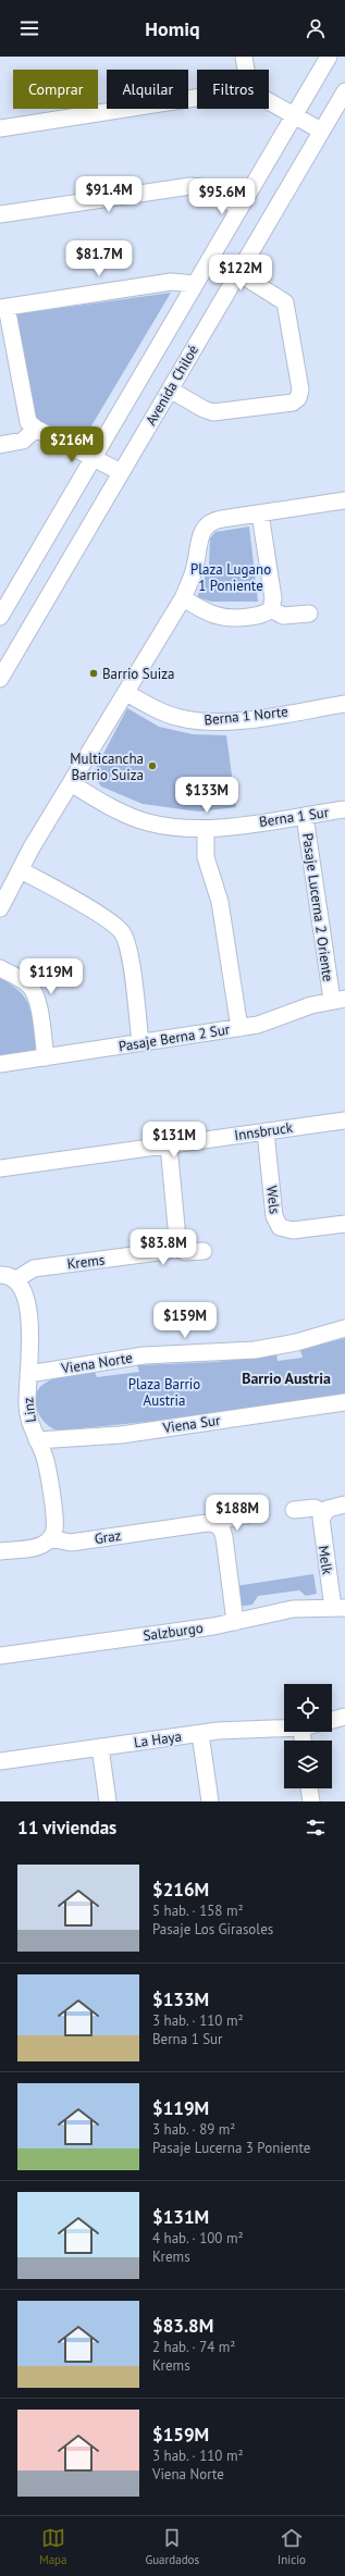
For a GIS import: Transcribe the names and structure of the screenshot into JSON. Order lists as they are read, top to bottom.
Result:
{
  "streets": {
    "street": [
      "Avenida Chiloé",
      "Berna 1 Norte",
      "Berna 1 Sur",
      "Pasaje Lucerna 2 Oriente",
      "Pasaje Berna 2 Sur",
      "Innsbruck",
      "Wels",
      "Krems",
      "Viena Norte",
      "Linz",
      "Viena Sur",
      "Graz",
      "Melk",
      "Salzburgo",
      "La Haya"
    ]
  },
  "crossings": [
    ["Berna 1 Sur", "Pasaje Lucerna 2 Oriente"],
    ["Pasaje Lucerna 2 Oriente", "Pasaje Berna 2 Sur"],
    ["Innsbruck", "Wels"],
    ["Krems", "Linz"],
    ["Viena Norte", "Linz"],
    ["Linz", "Viena Sur"],
    ["Linz", "Graz"],
    ["Melk", "Salzburgo"]
  ],
  "districts": ["Barrio Austria"],
  "parks": ["Plaza Lugano 1 Poniente", "Plaza Barrio Austria"],
  "places": ["Barrio Suiza", "Multicancha Barrio Suiza"],
  "page": {
    "header": "Homiq",
    "chip": ["Comprar", "Alquilar", "Filtros"],
    "price": [
      "$91.4M",
      "$95.6M",
      "$81.7M",
      "$122M",
      "$216M",
      "$133M",
      "$119M",
      "$131M",
      "$83.8M",
      "$159M",
      "$188M"
    ],
    "heading": "11 viviendas",
    "list": [
      {
        "name": "$216M",
        "note": "5 hab. · 158 m² · Pasaje Los Girasoles"
      },
      {
        "name": "$133M",
        "note": "3 hab. · 110 m² · Berna 1 Sur"
      },
      {
        "name": "$119M",
        "note": "3 hab. · 89 m² · Pasaje Lucerna 3 Poniente"
      },
      {
        "name": "$131M",
        "note": "4 hab. · 100 m² · Krems"
      },
      {
        "name": "$83.8M",
        "note": "2 hab. · 74 m² · Krems"
      },
      {
        "name": "$159M",
        "note": "3 hab. · 110 m² · Viena Norte"
      }
    ],
    "tabs": ["Mapa", "Guardados", "Inicio"]
  }
}
